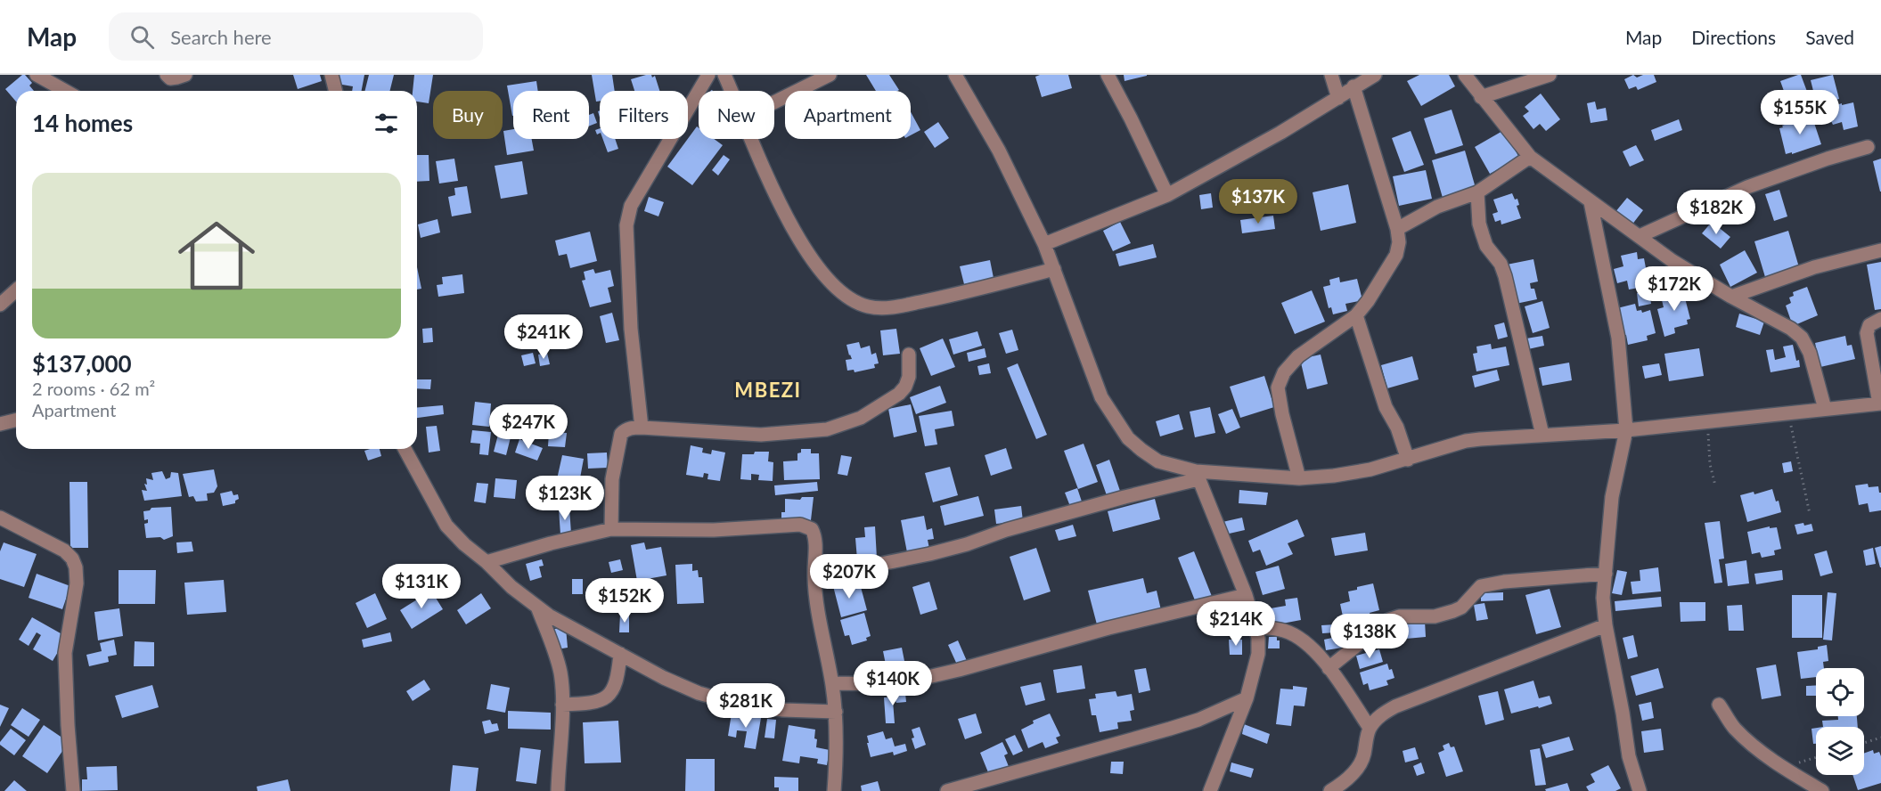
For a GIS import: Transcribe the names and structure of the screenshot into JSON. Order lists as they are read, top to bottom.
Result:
{
  "districts": ["MBEZI"],
  "page": {
    "header": "Map",
    "search": "Search here",
    "nav": ["Map", "Directions", "Saved"],
    "price": [
      "$155K",
      "$137K",
      "$182K",
      "$172K",
      "$241K",
      "$247K",
      "$123K",
      "$207K",
      "$131K",
      "$152K",
      "$214K",
      "$138K",
      "$140K",
      "$281K"
    ],
    "chip": [
      "Buy",
      "Rent",
      "Filters",
      "New",
      "Apartment"
    ],
    "heading": "14 homes",
    "list": [
      {
        "name": "$137,000",
        "note": "2 rooms · 62 m² · Apartment"
      }
    ]
  }
}
